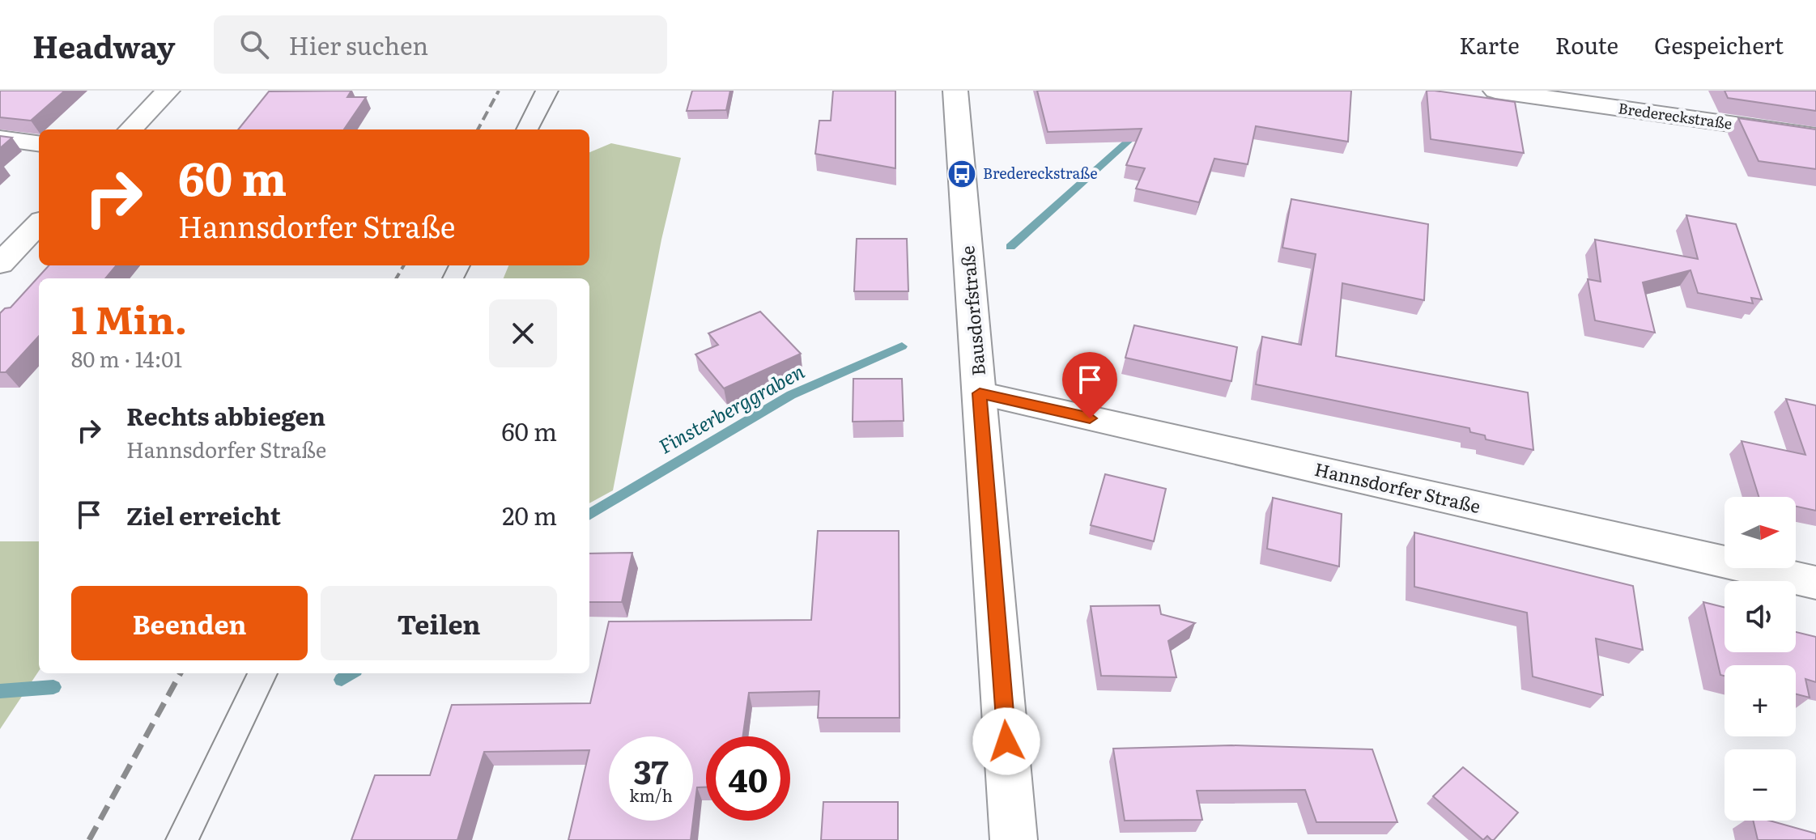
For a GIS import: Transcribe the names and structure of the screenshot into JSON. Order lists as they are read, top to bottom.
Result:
{
  "streets": {
    "street": ["Bredereckstraße", "Bausdorfstraße", "Hannsdorfer Straße"]
  },
  "crossings": [
    ["Bausdorfstraße", "Hannsdorfer Straße"]
  ],
  "water": ["Finsterberggraben"],
  "places": {
    "bus stop": ["Bredereckstraße"]
  },
  "north": "right",
  "page": {
    "header": "Headway",
    "search": "Hier suchen",
    "nav": ["Karte", "Route", "Gespeichert"],
    "turn": ["60 m", "Hannsdorfer Straße"],
    "heading": ["1 Min.", "80 m · 14:01"],
    "list": [
      {
        "name": "Rechts abbiegen",
        "note": "Hannsdorfer Straße",
        "value": "60 m"
      },
      {
        "name": "Ziel erreicht",
        "value": "20 m"
      }
    ],
    "map_buttons": ["+", "−"],
    "buttons": ["Beenden", "Teilen"],
    "speed": "37 km/h",
    "limit": "40"
  }
}
